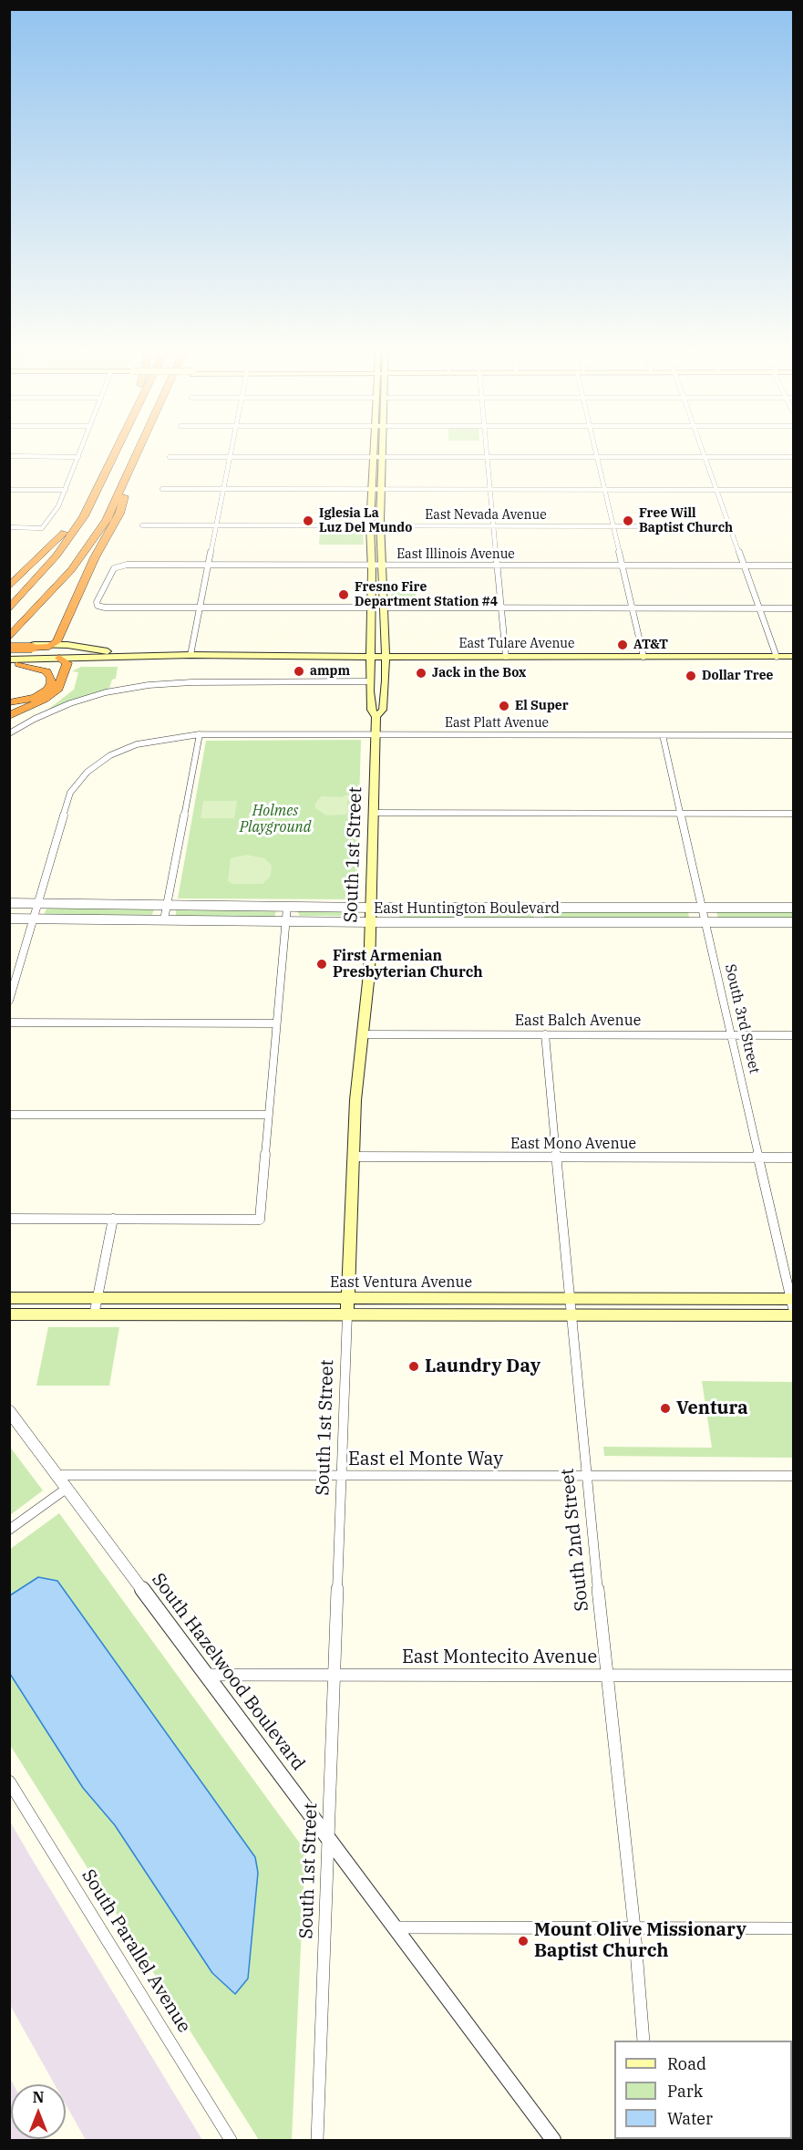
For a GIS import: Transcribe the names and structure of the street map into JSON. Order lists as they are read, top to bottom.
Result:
{
  "streets": {
    "main road": ["East Tulare Avenue", "South 1st Street", "East Ventura Avenue"],
    "street": [
      "East Nevada Avenue",
      "East Illinois Avenue",
      "East Platt Avenue",
      "East Huntington Boulevard",
      "South 3rd Street",
      "East Balch Avenue",
      "East Mono Avenue",
      "East el Monte Way",
      "South 2nd Street",
      "East Montecito Avenue",
      "South Hazelwood Boulevard",
      "South Parallel Avenue"
    ]
  },
  "crossings": [
    ["East Nevada Avenue", "South 1st Street"],
    ["East Illinois Avenue", "South 1st Street"],
    ["East Tulare Avenue", "South 1st Street"],
    ["East Platt Avenue", "South 1st Street"],
    ["East Platt Avenue", "East Huntington Boulevard"],
    ["East Platt Avenue", "South 3rd Street"],
    ["South 1st Street", "East Huntington Boulevard"],
    ["South 1st Street", "East Balch Avenue"],
    ["South 1st Street", "East Mono Avenue"],
    ["South 1st Street", "East Ventura Avenue"],
    ["South 1st Street", "East el Monte Way"],
    ["South 1st Street", "East Montecito Avenue"],
    ["South 1st Street", "South Hazelwood Boulevard"],
    ["East Huntington Boulevard", "South 3rd Street"],
    ["South 3rd Street", "East Balch Avenue"],
    ["South 3rd Street", "East Mono Avenue"],
    ["South 3rd Street", "East Ventura Avenue"],
    ["East Balch Avenue", "South 2nd Street"],
    ["East Mono Avenue", "South 2nd Street"],
    ["East Ventura Avenue", "South 2nd Street"],
    ["East el Monte Way", "South 2nd Street"],
    ["East el Monte Way", "South Hazelwood Boulevard"],
    ["South 2nd Street", "East Montecito Avenue"],
    ["East Montecito Avenue", "South Hazelwood Boulevard"]
  ],
  "parks": ["Holmes Playground"],
  "places": [
    "Iglesia La Luz Del Mundo",
    "Free Will Baptist Church",
    "Fresno Fire Department Station #4",
    "AT&T",
    "ampm",
    "Jack in the Box",
    "Dollar Tree",
    "El Super",
    "First Armenian Presbyterian Church",
    "Laundry Day",
    "Ventura",
    "Mount Olive Missionary Baptist Church"
  ],
  "legend": ["Road", "Park", "Water"],
  "north": "top"
}
